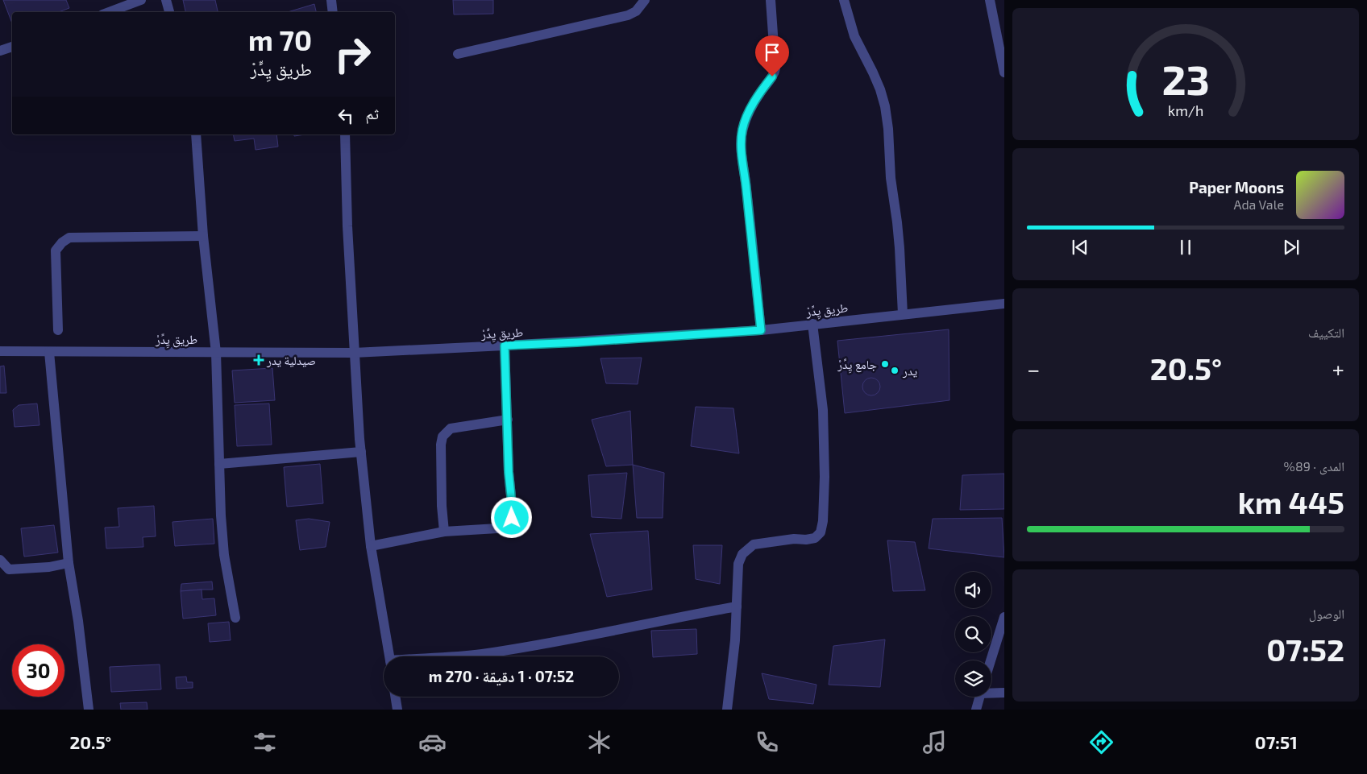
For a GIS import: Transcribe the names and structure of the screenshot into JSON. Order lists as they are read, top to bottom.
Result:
{
  "streets": {
    "street": ["طريق يِدِّرْ"]
  },
  "places": {
    "health": ["صيدلية يدر"],
    "other": ["جامع يِدِّرْ", "يدر"]
  },
  "page": {
    "turn": ["70 m", "طريق يِدِّرْ"],
    "then": "ثم",
    "song": ["Paper Moons", "Ada Vale"],
    "tile": [
      "التكييف",
      ["المدى · 89%", "445 km"],
      ["الوصول", "07:52"]
    ],
    "heat": ["−", "20.5°", "+"],
    "limit": "30",
    "trip": "07:52 · 1 دقيقة · 270 m",
    "tabs": ["07:51", "20.5°"],
    "gauge": ["23", "km/h"]
  }
}
